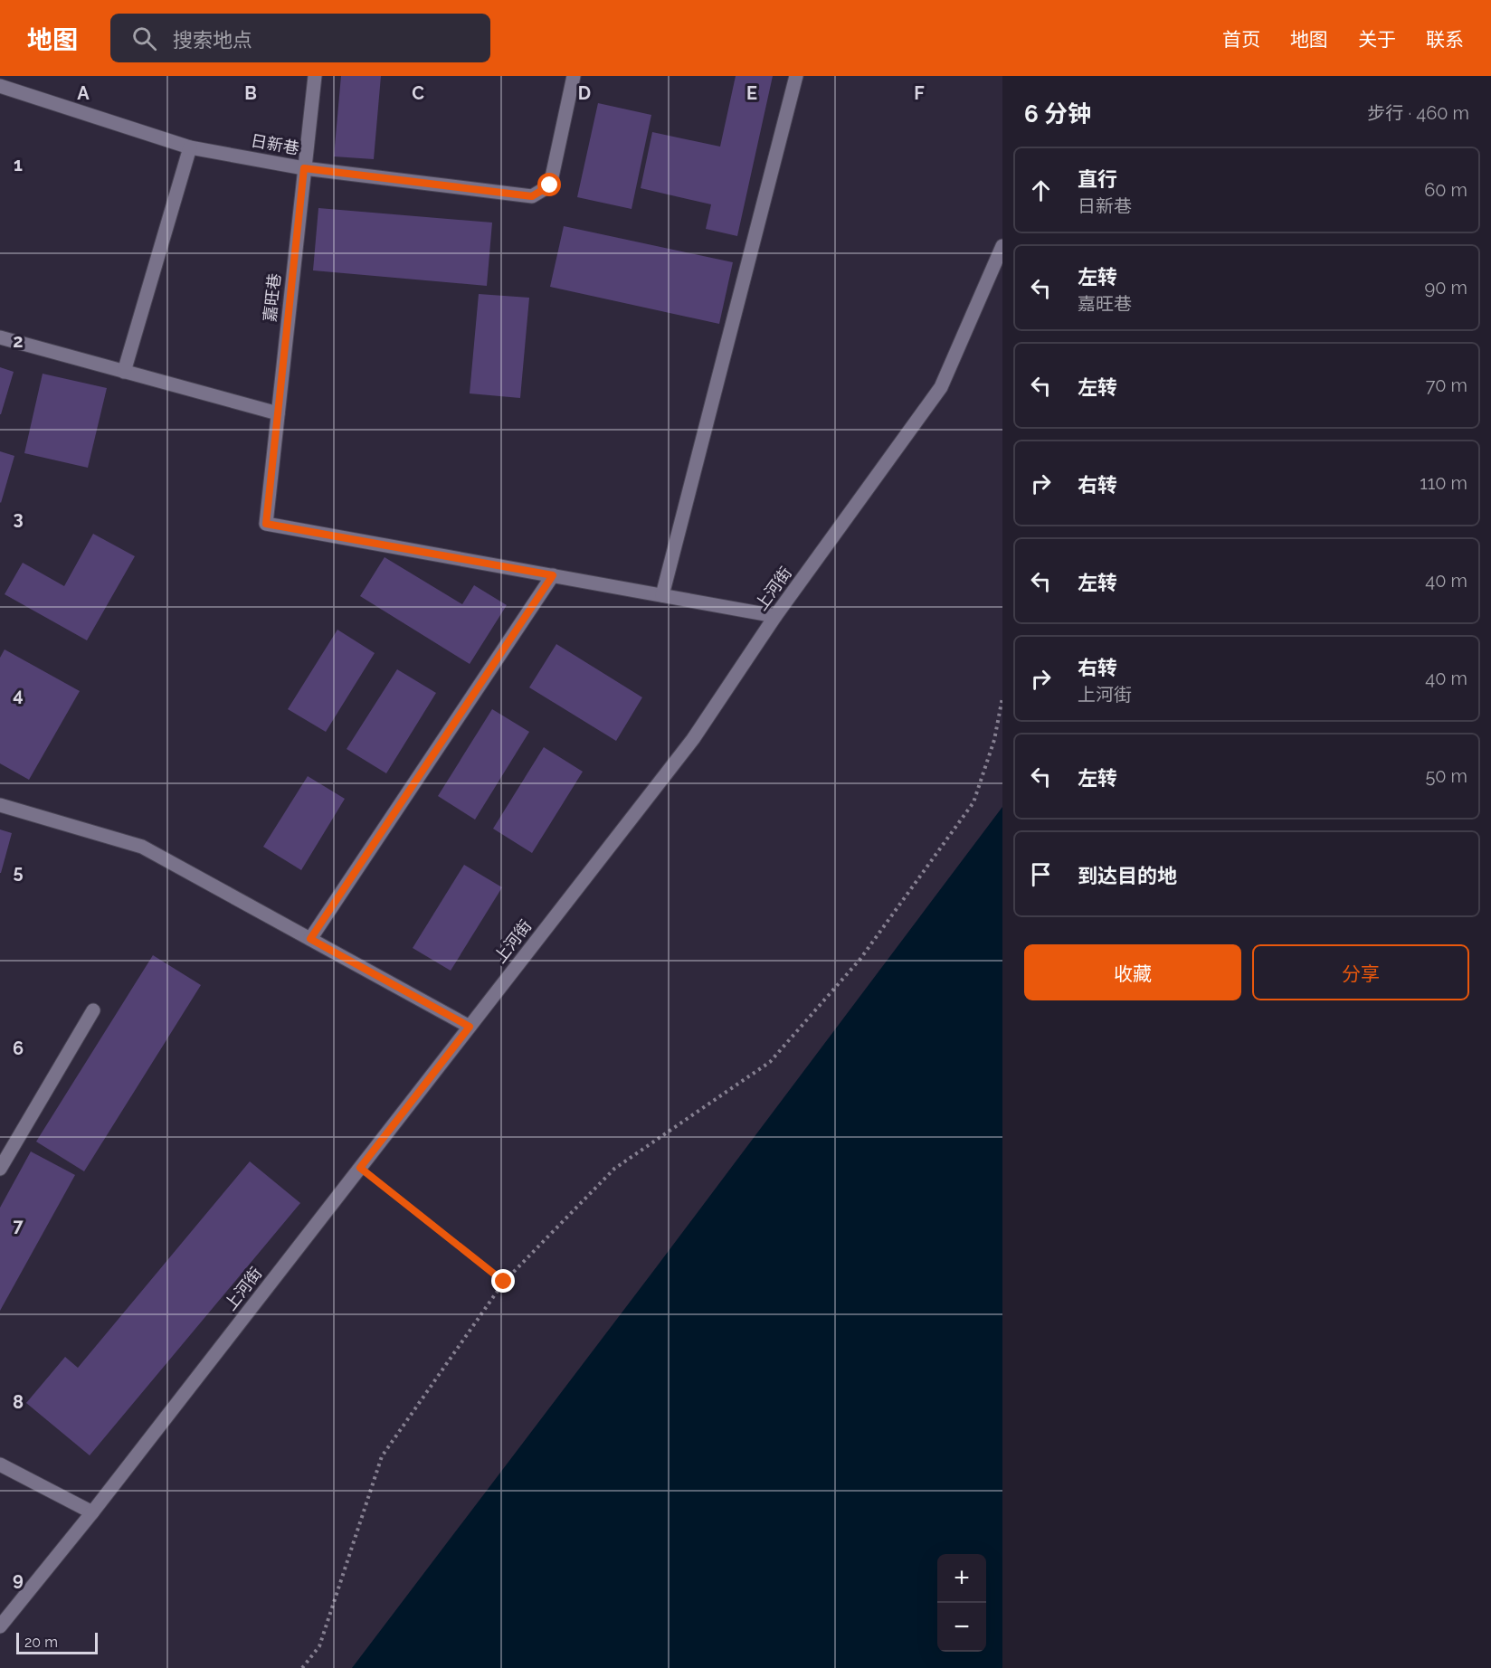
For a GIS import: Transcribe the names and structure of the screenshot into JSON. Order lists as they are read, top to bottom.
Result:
{
  "streets": {
    "street": ["日新巷", "嘉旺巷", "上河街"]
  },
  "crossings": [
    ["日新巷", "嘉旺巷"]
  ],
  "scale_bar": "20 m",
  "page": {
    "header": "地图",
    "search": "搜索地点",
    "nav": [
      "首页",
      "地图",
      "关于",
      "联系"
    ],
    "heading": ["6 分钟", "步行 · 460 m"],
    "list": [
      ["直行", "日新巷", "60 m"],
      ["左转", "嘉旺巷", "90 m"],
      ["左转", "70 m"],
      ["右转", "110 m"],
      ["左转", "40 m"],
      ["右转", "上河街", "40 m"],
      ["左转", "50 m"],
      "到达目的地"
    ],
    "buttons": ["收藏", "分享"],
    "map_buttons": ["+", "−"],
    "scale": "20 m"
  },
  "grid": {
    "columns": [
      "A",
      "B",
      "C",
      "D",
      "E",
      "F"
    ],
    "rows": [
      "1",
      "2",
      "3",
      "4",
      "5",
      "6",
      "7",
      "8",
      "9"
    ]
  }
}
